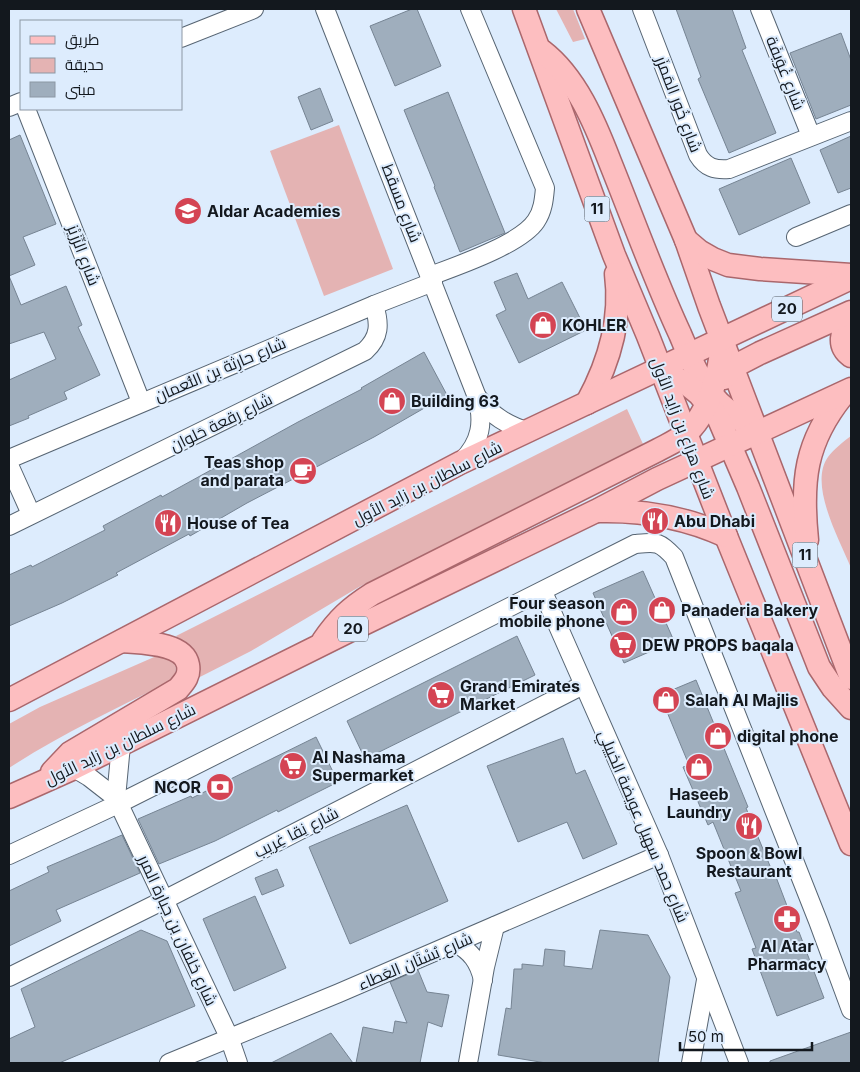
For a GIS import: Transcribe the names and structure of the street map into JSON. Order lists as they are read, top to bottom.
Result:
{
  "streets": {
    "main road": [
      "11",
      "20",
      "شارع هزاع بن زايد الأول",
      "شارع سلطان بن زايد الأول"
    ],
    "street": [
      "شارع غُوَيفَة",
      "شارع خُور المَمزَر",
      "شارع مسقط",
      "شارع الرِّزَيْز",
      "شارع حارِثة بن النُّعمان",
      "شارع رِقعة حَلوان",
      "شارع حمد سهيل عويضة الخييلي",
      "شارع نِقا غِريب",
      "شارع خلفان بن جبارة المرر",
      "شارع بُسْتَان العَطاء"
    ]
  },
  "crossings": [
    ["شارع غُوَيفَة", "شارع خُور المَمزَر"],
    ["شارع مسقط", "شارع حارِثة بن النُّعمان"],
    ["شارع مسقط", "شارع سلطان بن زايد الأول"],
    ["11", "شارع سلطان بن زايد الأول"],
    ["شارع الرِّزَيْز", "شارع حارِثة بن النُّعمان"],
    ["شارع حارِثة بن النُّعمان", "شارع رِقعة حَلوان"],
    ["شارع هزاع بن زايد الأول", "شارع سلطان بن زايد الأول"],
    ["شارع سلطان بن زايد الأول", "شارع خلفان بن جبارة المرر"],
    ["شارع حمد سهيل عويضة الخييلي", "شارع نِقا غِريب"],
    ["شارع حمد سهيل عويضة الخييلي", "شارع بُسْتَان العَطاء"],
    ["شارع نِقا غِريب", "شارع خلفان بن جبارة المرر"],
    ["شارع خلفان بن جبارة المرر", "شارع بُسْتَان العَطاء"]
  ],
  "places": {
    "school or university": ["Aldar Academies"],
    "shop": [
      "KOHLER",
      "Building 63",
      "Panaderia Bakery",
      "Four season mobile phone",
      "Salah Al Majlis",
      "digital phone",
      "Haseeb Laundry"
    ],
    "cafe": ["Teas shop and parata"],
    "restaurant": ["Abu Dhabi", "House of Tea", "Spoon & Bowl Restaurant"],
    "supermarket": ["DEW PROPS baqala", "Grand Emirates Market", "Al Nashama Supermarket"],
    "bank": ["NCOR"],
    "pharmacy": ["Al Atar Pharmacy"]
  },
  "legend": ["طريق", "حديقة", "مبنى"],
  "scale_bar": "50 m"
}
